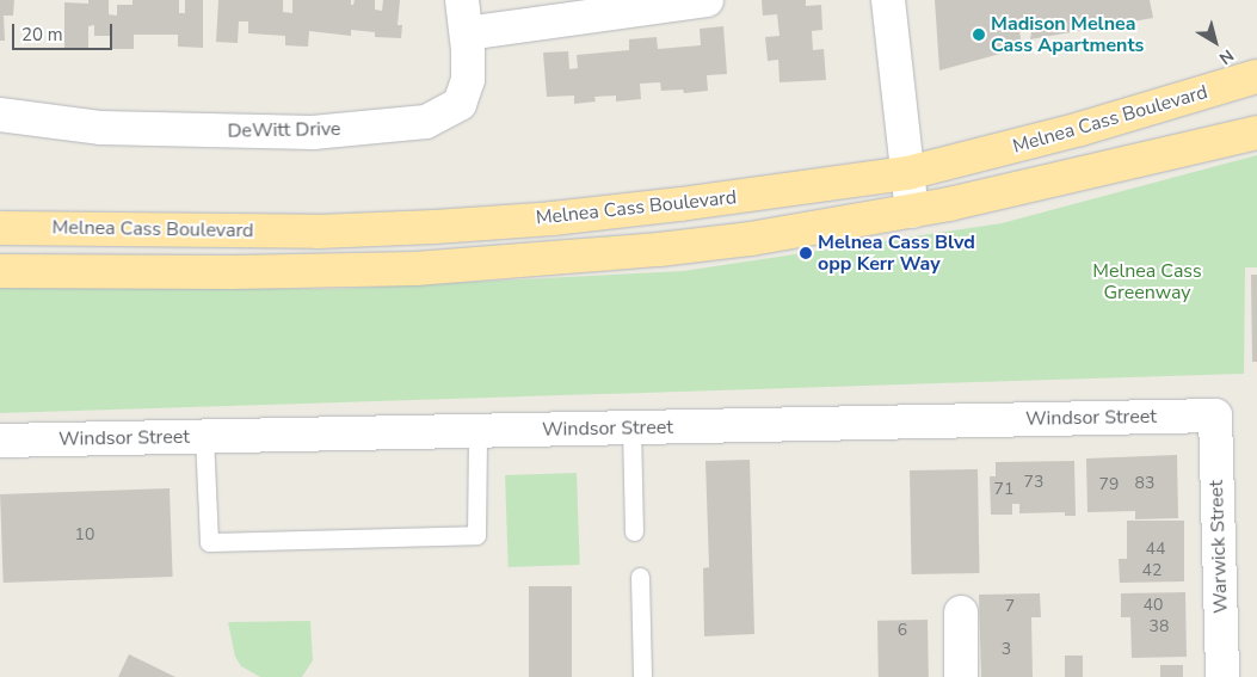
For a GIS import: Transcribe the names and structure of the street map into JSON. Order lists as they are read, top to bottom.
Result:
{
  "streets": {
    "main road": ["Melnea Cass Boulevard"],
    "street": ["DeWitt Drive", "Windsor Street", "Warwick Street"]
  },
  "crossings": [
    ["Windsor Street", "Warwick Street"]
  ],
  "parks": ["Melnea Cass Greenway"],
  "places": ["Madison Melnea Cass Apartments", "Melnea Cass Blvd opp Kerr Way"],
  "house_numbers": [
    "73",
    "83",
    "79",
    "71",
    "10",
    "44",
    "42",
    "40",
    "7",
    "38",
    "6",
    "3"
  ],
  "scale_bar": "20 m",
  "north": "bottom right"
}
